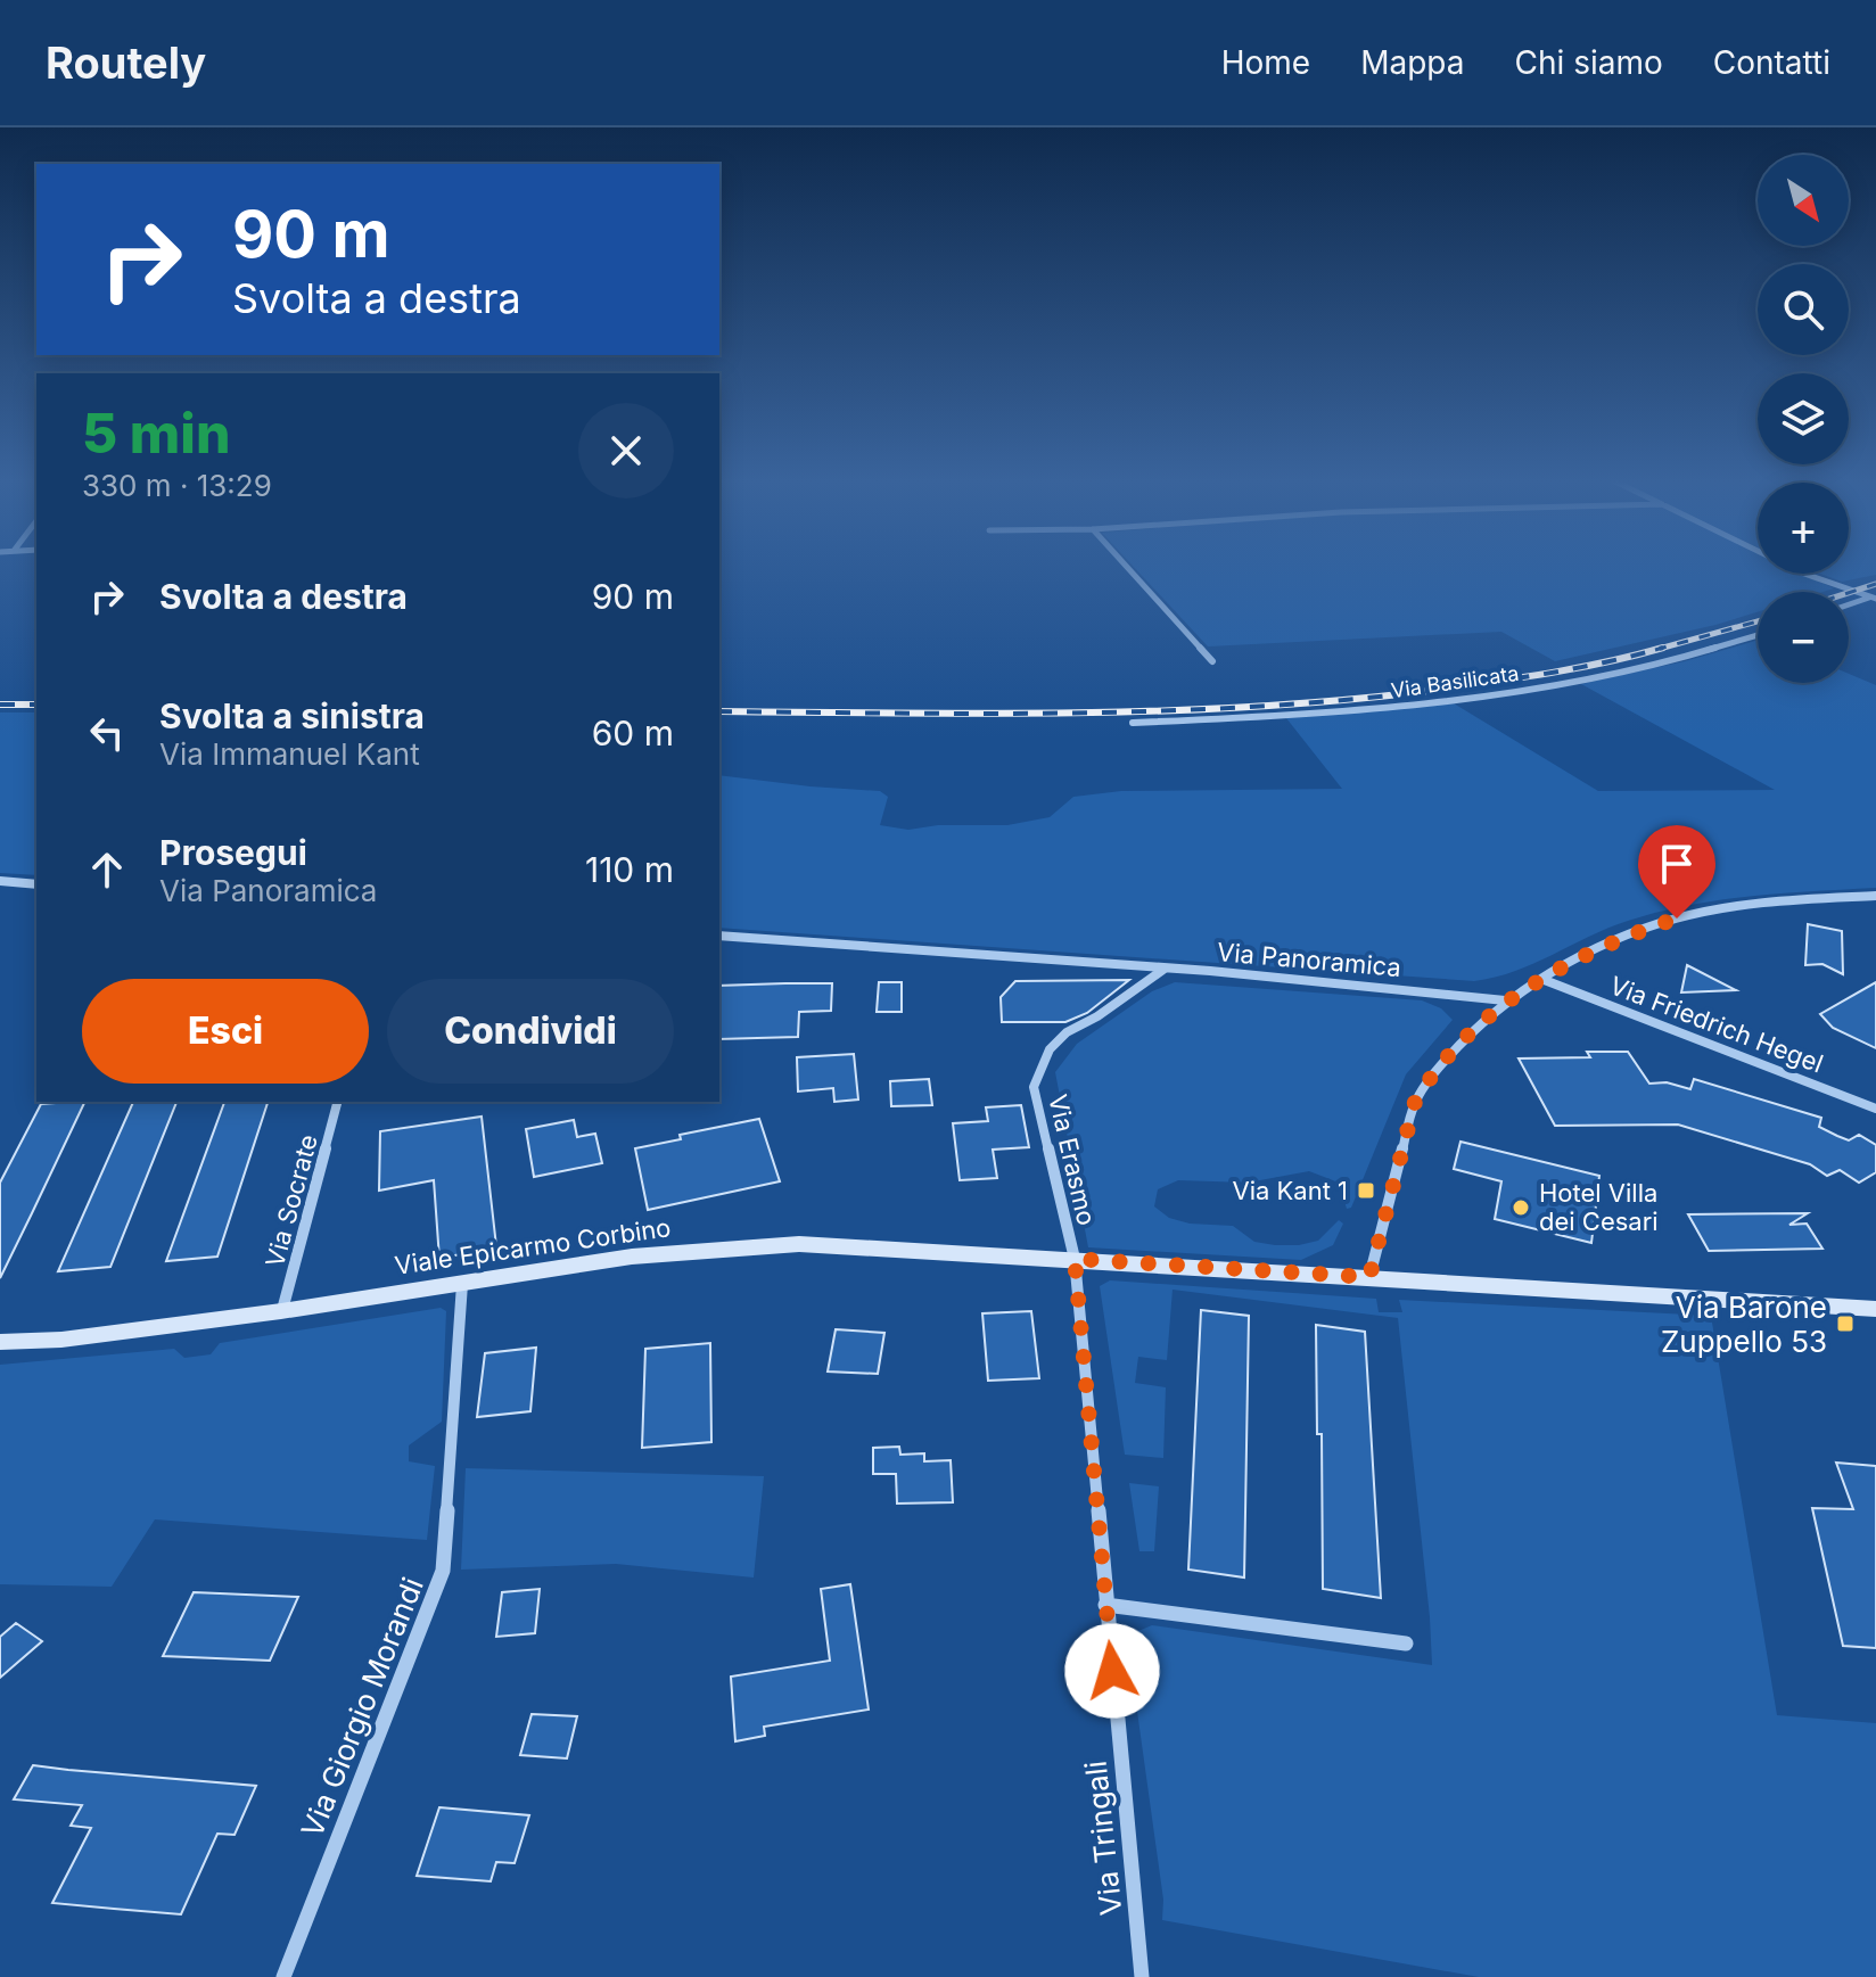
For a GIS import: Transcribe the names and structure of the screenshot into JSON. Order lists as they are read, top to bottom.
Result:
{
  "streets": {
    "main road": ["Viale Epicarmo Corbino"],
    "street": [
      "Via Basilicata",
      "Via Panoramica",
      "Via Friedrich Hegel",
      "Via Erasmo",
      "Via Socrate",
      "Via Giorgio Morandi",
      "Via Tringali"
    ]
  },
  "crossings": [
    ["Via Panoramica", "Via Erasmo"],
    ["Via Erasmo", "Viale Epicarmo Corbino"],
    ["Via Erasmo", "Via Tringali"],
    ["Via Socrate", "Viale Epicarmo Corbino"],
    ["Viale Epicarmo Corbino", "Via Giorgio Morandi"],
    ["Viale Epicarmo Corbino", "Via Tringali"]
  ],
  "places": {
    "transit": ["Via Kant 1", "Via Barone Zuppello 53"],
    "other": ["Hotel Villa dei Cesari"]
  },
  "north": "bottom right",
  "page": {
    "header": "Routely",
    "nav": [
      "Home",
      "Mappa",
      "Chi siamo",
      "Contatti"
    ],
    "map_buttons": ["+", "−"],
    "turn": ["90 m", "Svolta a destra"],
    "heading": ["5 min", "330 m · 13:29"],
    "list": [
      {
        "name": "Svolta a destra",
        "value": "90 m"
      },
      {
        "name": "Svolta a sinistra",
        "note": "Via Immanuel Kant",
        "value": "60 m"
      },
      {
        "name": "Prosegui",
        "note": "Via Panoramica",
        "value": "110 m"
      }
    ],
    "buttons": ["Esci", "Condividi"]
  }
}
